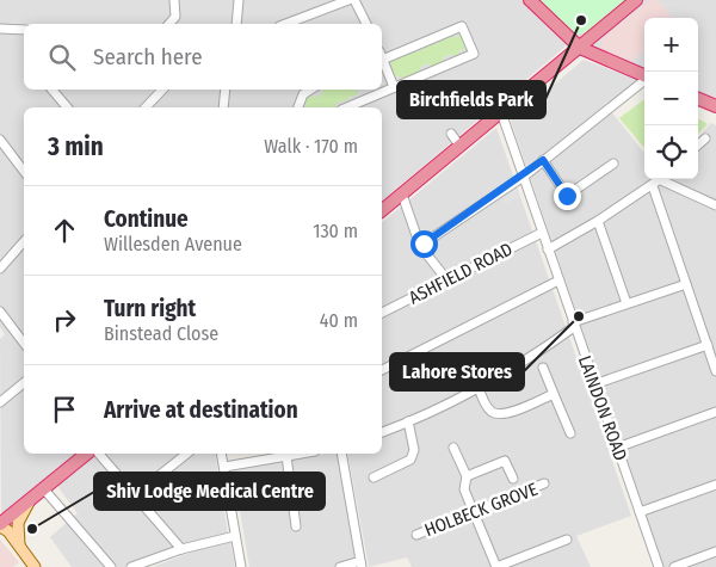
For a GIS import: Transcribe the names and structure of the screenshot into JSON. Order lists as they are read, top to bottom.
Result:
{
  "streets": {
    "street": ["ASHFIELD ROAD", "LAINDON ROAD", "HOLBECK GROVE"]
  },
  "crossings": [
    ["ASHFIELD ROAD", "LAINDON ROAD"]
  ],
  "places": ["Birchfields Park", "Lahore Stores", "Shiv Lodge Medical Centre"],
  "page": {
    "map_buttons": ["+", "−"],
    "search": "Search here",
    "heading": ["3 min", "Walk · 170 m"],
    "list": [
      ["Continue", "Willesden Avenue", "130 m"],
      ["Turn right", "Binstead Close", "40 m"],
      "Arrive at destination"
    ]
  }
}
